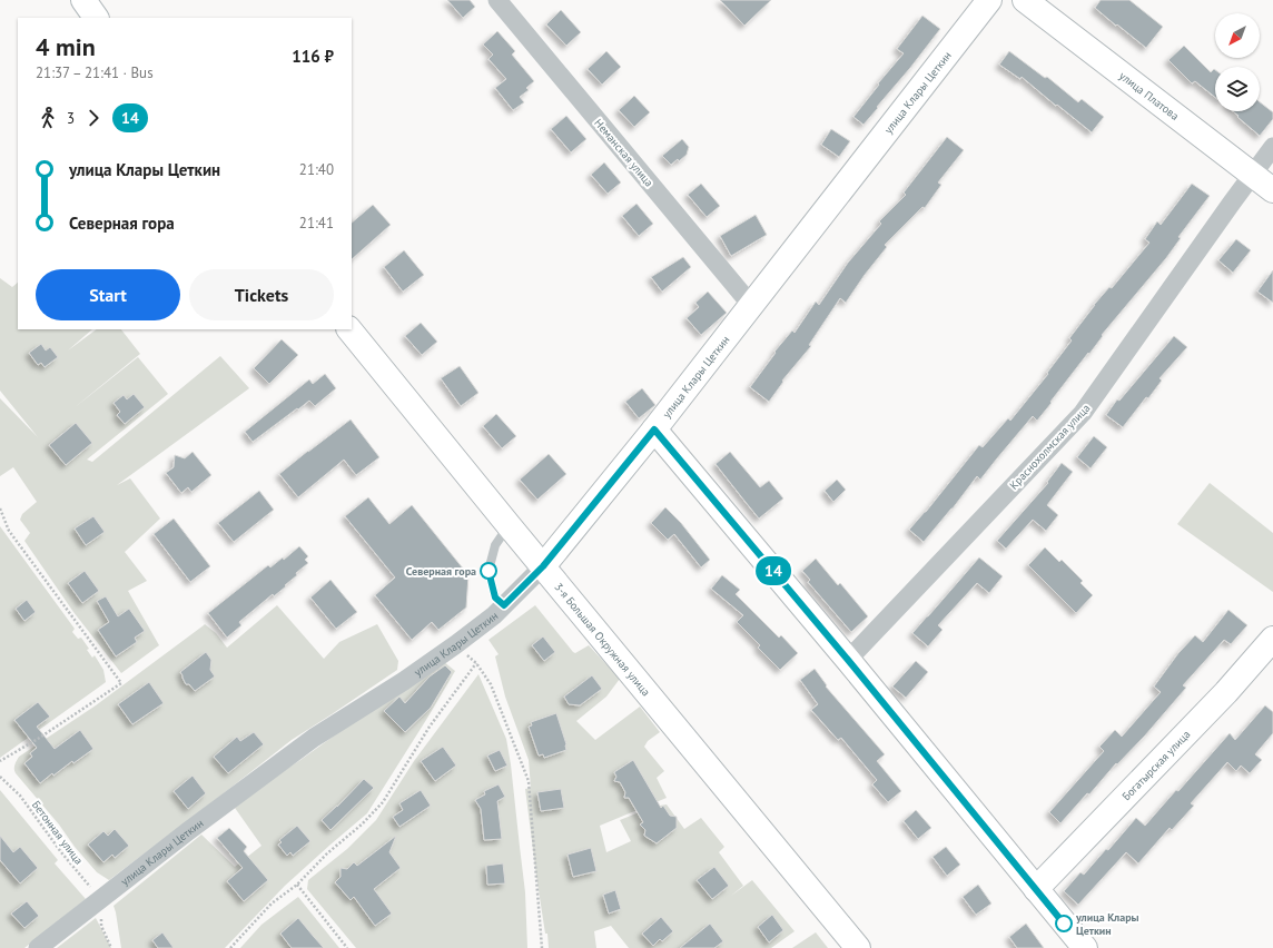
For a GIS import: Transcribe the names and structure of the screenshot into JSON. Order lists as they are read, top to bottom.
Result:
{
  "streets": {
    "street": [
      "улица Клары Цеткин",
      "улица Платова",
      "Неманская улица",
      "Краснохолмская улица",
      "3-я Большая Окружная улица",
      "Богатырская улица"
    ],
    "path": ["Бетонная улица"]
  },
  "crossings": [
    ["улица Клары Цеткин", "Неманская улица"],
    ["улица Клары Цеткин", "3-я Большая Окружная улица"],
    ["улица Клары Цеткин", "Бетонная улица"],
    ["улица Платова", "Краснохолмская улица"]
  ],
  "places": ["Северная гора", "улица Клары Цеткин"],
  "lines": ["bus line 14"],
  "north": "bottom left",
  "page": {
    "on_map": "14",
    "heading": ["4 min", "21:37 – 21:41 · Bus", "116 ₽"],
    "legs": ["3", "14"],
    "list": [
      {
        "name": "улица Клары Цеткин",
        "value": "21:40"
      },
      {
        "name": "Северная гора",
        "value": "21:41"
      }
    ],
    "buttons": ["Start", "Tickets"]
  }
}
